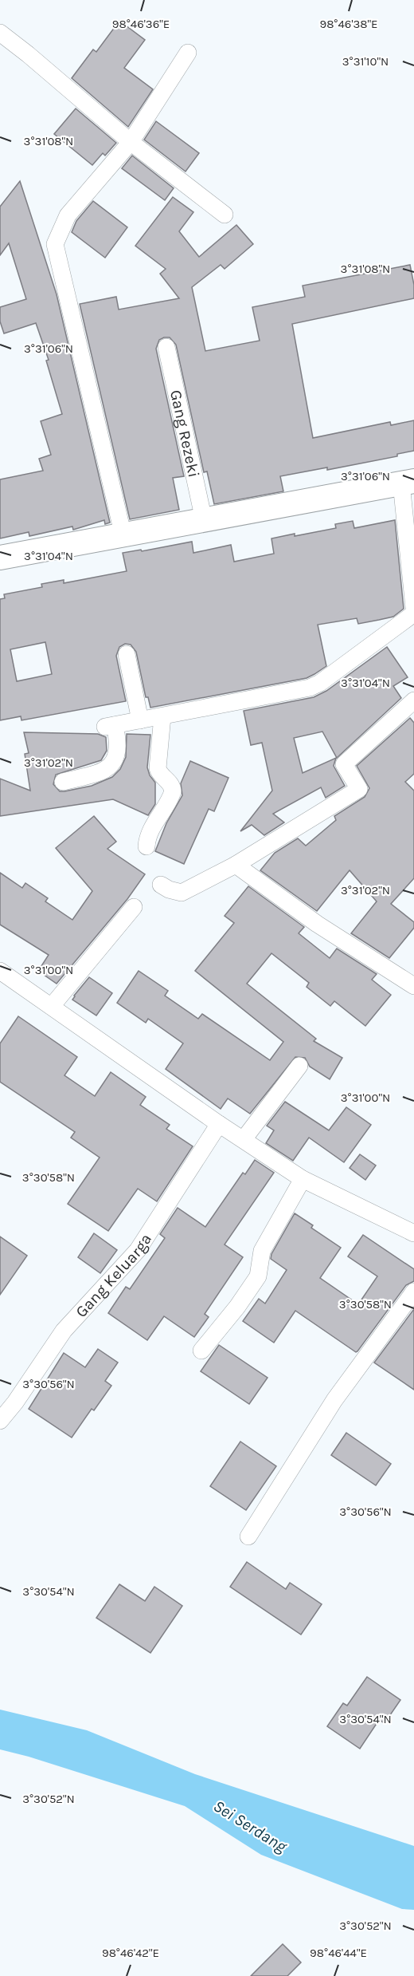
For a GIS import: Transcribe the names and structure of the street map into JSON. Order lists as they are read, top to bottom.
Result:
{
  "streets": {
    "street": ["Gang Rezeki", "Gang Keluarga"]
  },
  "water": ["Sei Serdang"],
  "coordinates": [
    "98°46'36\"E",
    "98°46'38\"E",
    "3°31'10\"N",
    "3°31'08\"N",
    "3°31'06\"N",
    "3°31'04\"N",
    "3°31'02\"N",
    "3°31'00\"N",
    "3°30'58\"N",
    "3°30'56\"N",
    "3°30'54\"N",
    "3°30'52\"N",
    "98°46'42\"E",
    "98°46'44\"E"
  ]
}
